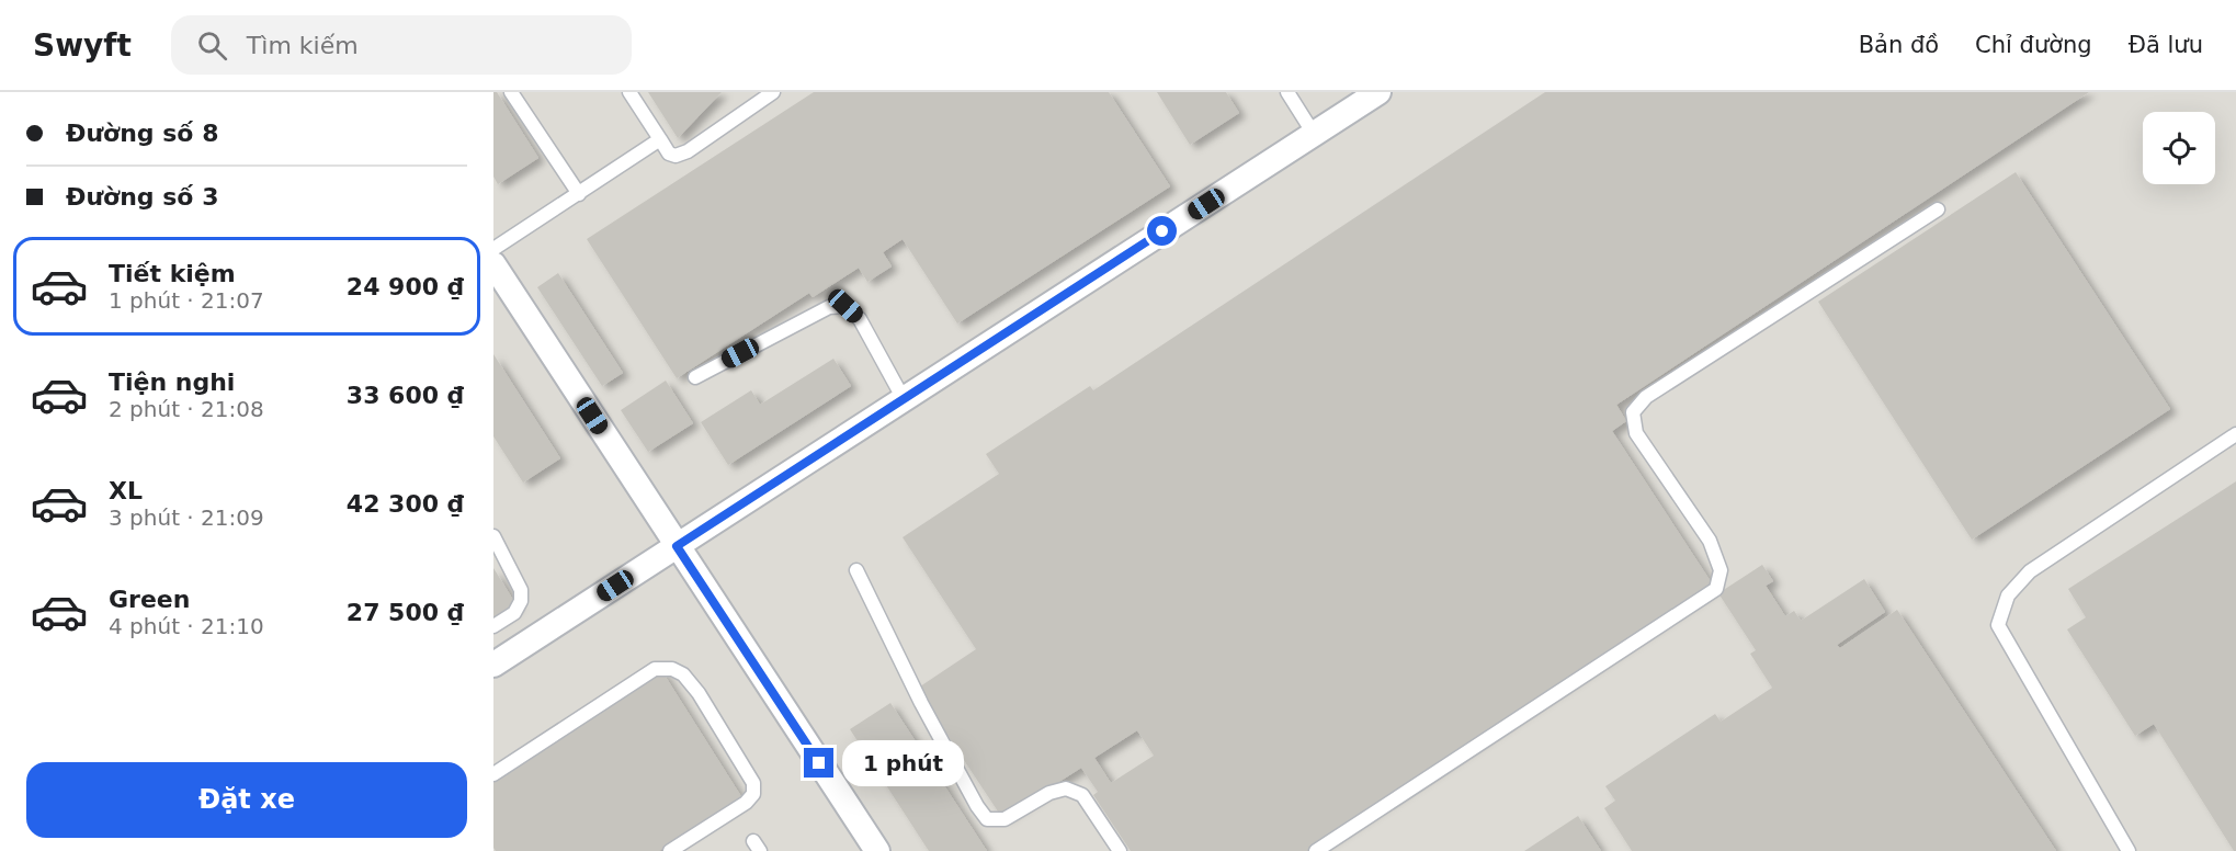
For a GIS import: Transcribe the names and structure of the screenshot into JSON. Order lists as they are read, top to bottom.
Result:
{
  "page": {
    "header": "Swyft",
    "search": "Tìm kiếm",
    "nav": ["Bản đồ", "Chỉ đường", "Đã lưu"],
    "banner": ["Đường số 8", "Đường số 3"],
    "list": [
      {
        "name": "Tiết kiệm",
        "note": "1 phút · 21:07",
        "value": "24 900 ₫"
      },
      {
        "name": "Tiện nghi",
        "note": "2 phút · 21:08",
        "value": "33 600 ₫"
      },
      {
        "name": "XL",
        "note": "3 phút · 21:09",
        "value": "42 300 ₫"
      },
      {
        "name": "Green",
        "note": "4 phút · 21:10",
        "value": "27 500 ₫"
      }
    ],
    "bubble": "1 phút",
    "buttons": "Đặt xe"
  }
}
